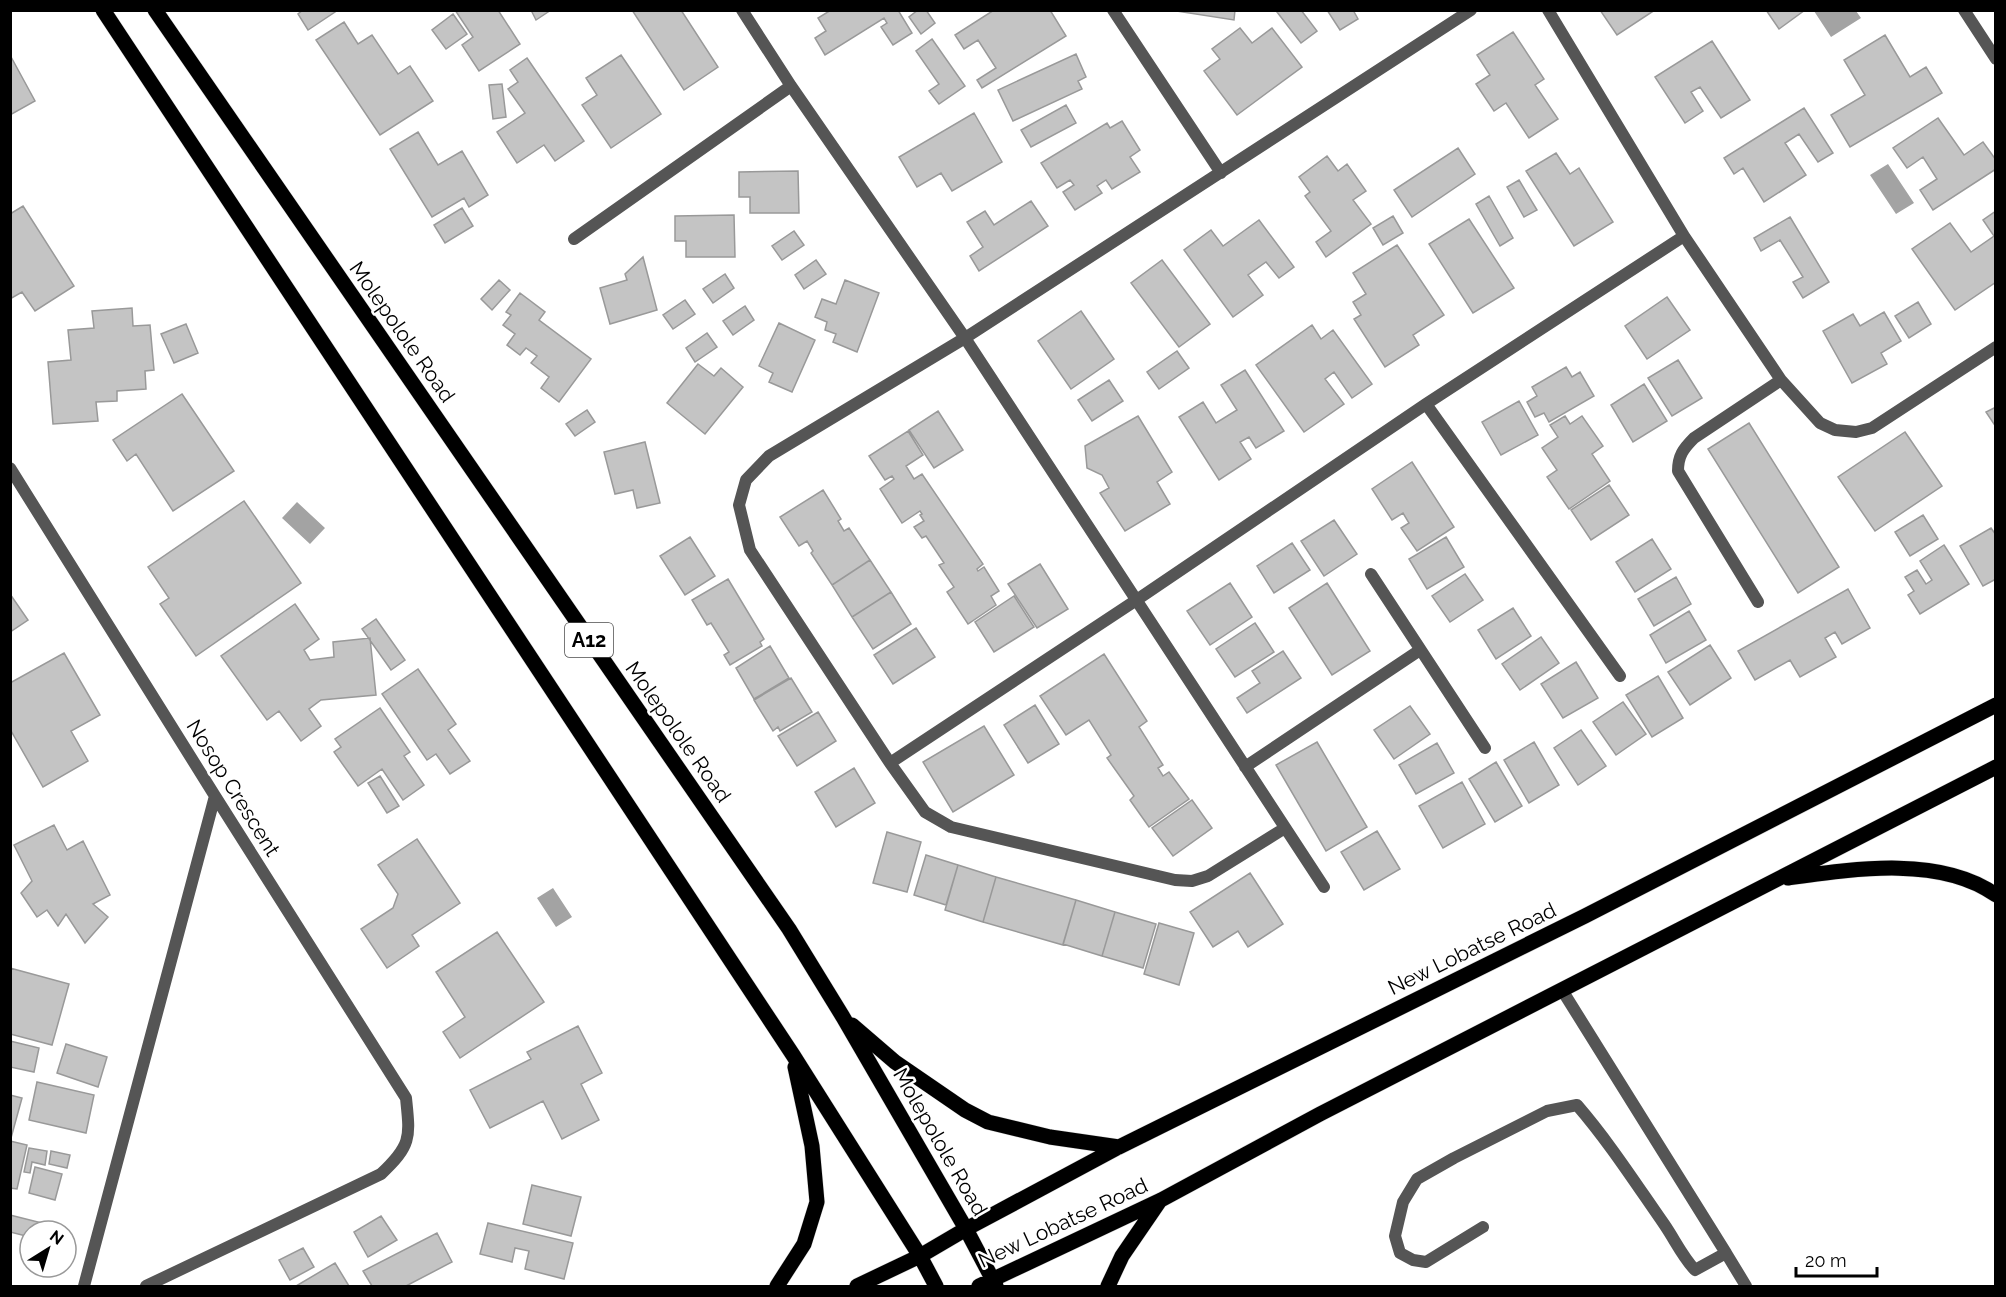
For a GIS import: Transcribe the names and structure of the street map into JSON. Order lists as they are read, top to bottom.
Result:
{
  "streets": {
    "main road": ["Molepolole Road", "A12", "New Lobatse Road"],
    "street": ["Nosop Crescent"]
  },
  "crossings": [
    ["Molepolole Road", "New Lobatse Road"],
    ["A12", "New Lobatse Road"]
  ],
  "scale_bar": "20 m",
  "north": "top right"
}
